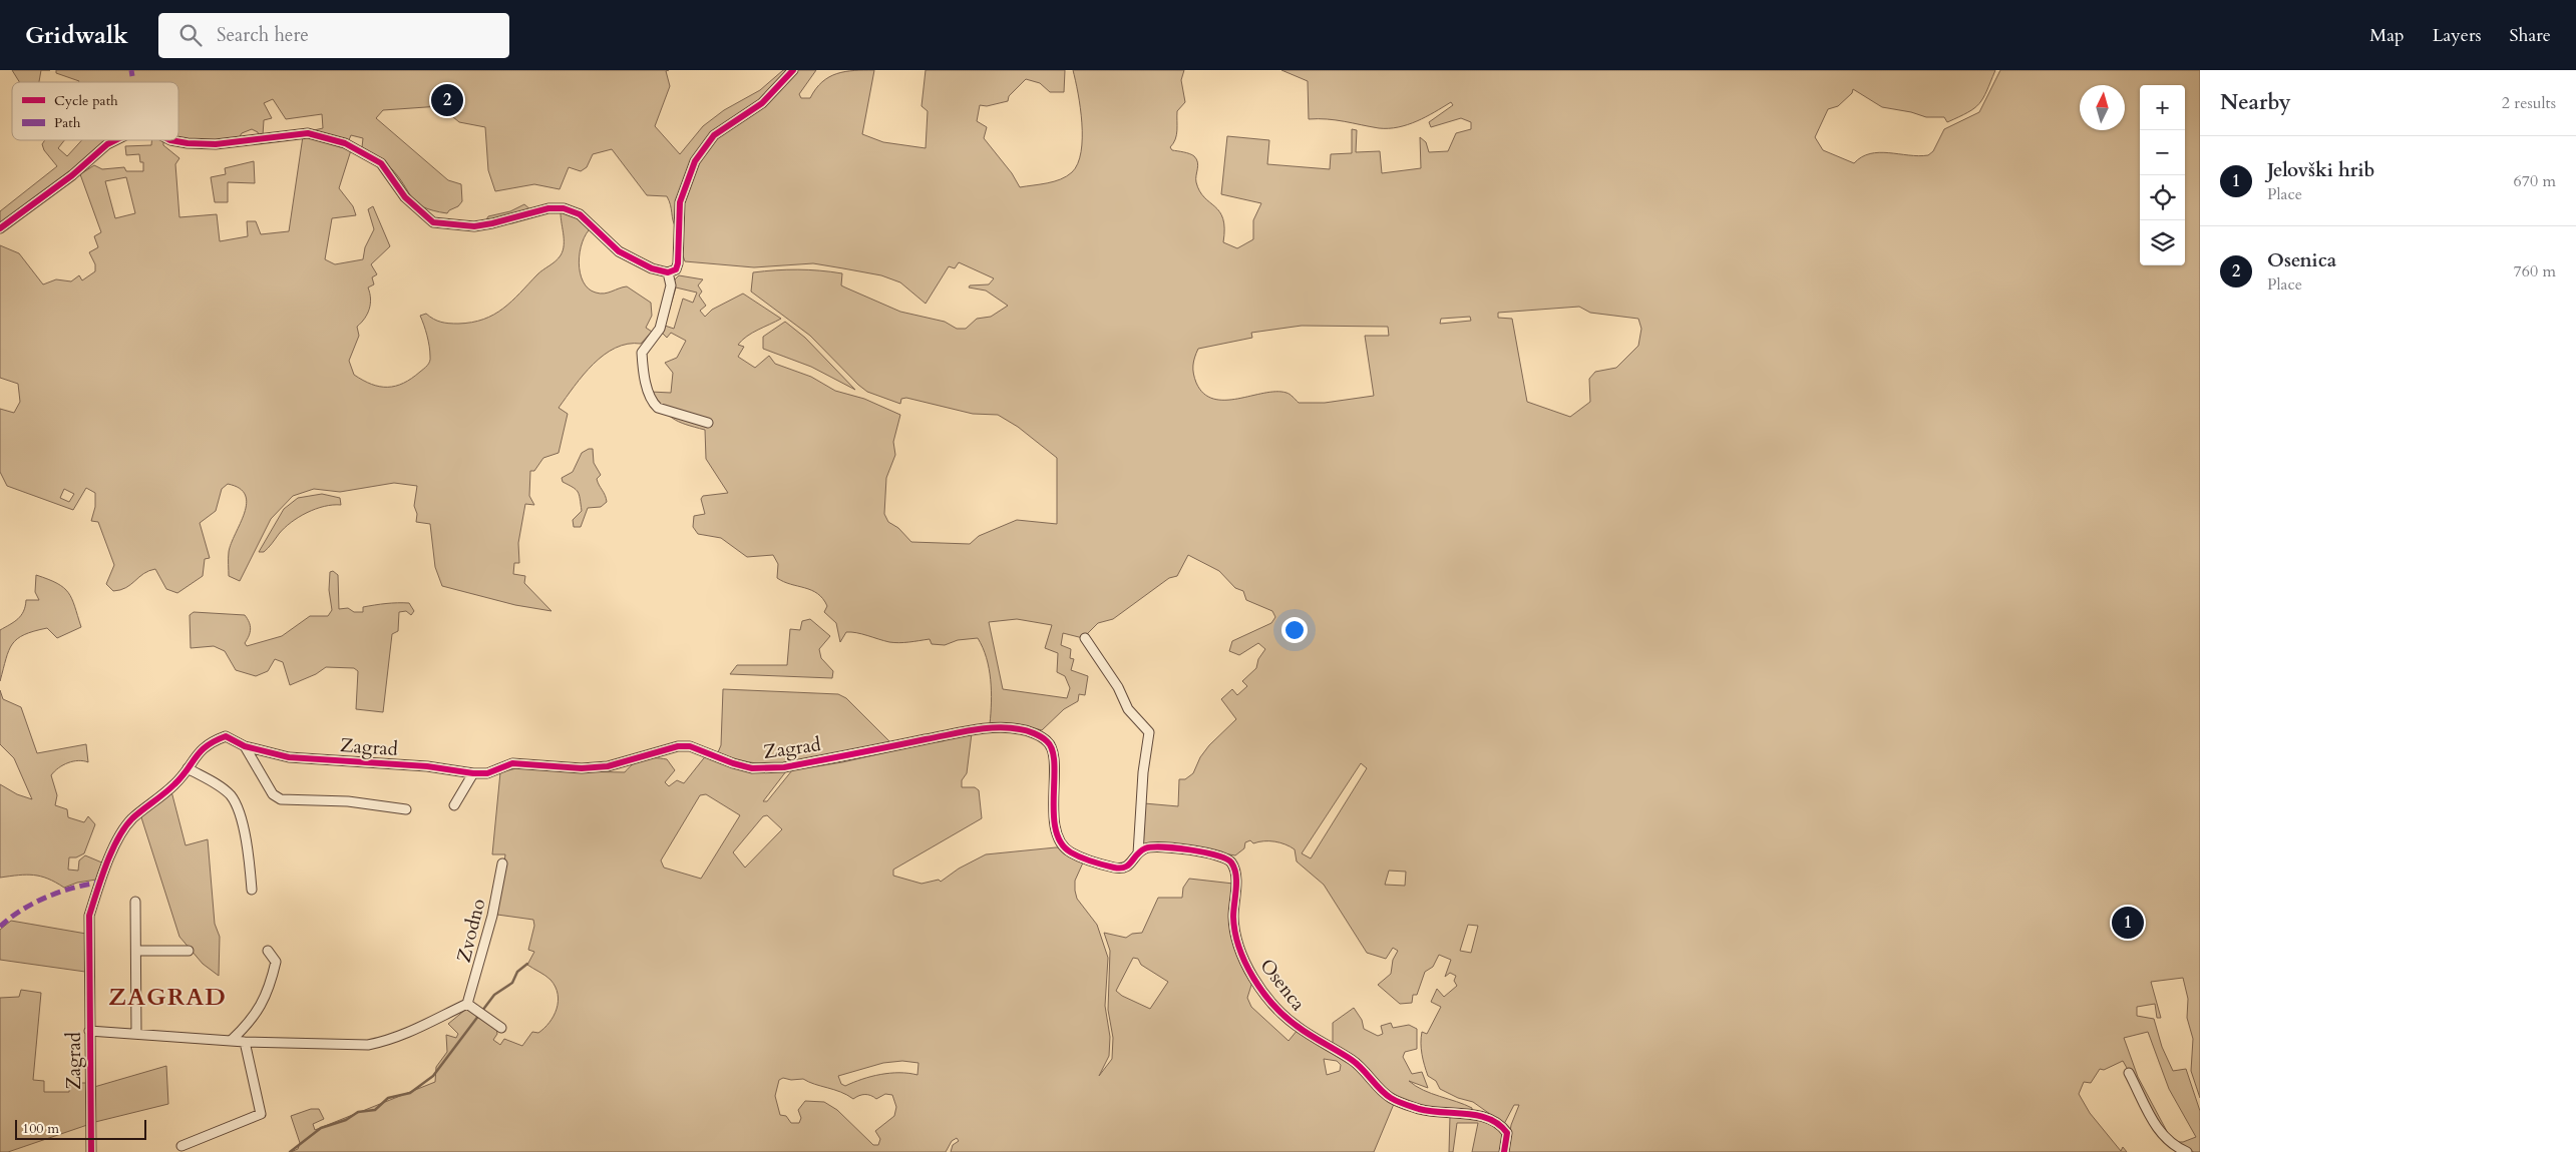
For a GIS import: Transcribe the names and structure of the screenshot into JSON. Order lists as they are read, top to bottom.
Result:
{
  "streets": {
    "street": ["Zagrad", "Zvodno", "Osenca"]
  },
  "crossings": [
    ["Zagrad", "Zvodno"],
    ["Zagrad", "Osenca"]
  ],
  "districts": ["ZAGRAD"],
  "legend": ["Cycle path", "Path"],
  "scale_bar": "100 m",
  "north": "top",
  "page": {
    "header": "Gridwalk",
    "search": "Search here",
    "nav": ["Map", "Layers", "Share"],
    "heading": ["Nearby", "2 results"],
    "pins": ["2", "1"],
    "map_buttons": ["+", "−"],
    "list": [
      {
        "mark": "1",
        "name": "Jelovški hrib",
        "note": "Place",
        "value": "670 m"
      },
      {
        "mark": "2",
        "name": "Osenica",
        "note": "Place",
        "value": "760 m"
      }
    ],
    "scale": "100 m"
  }
}
